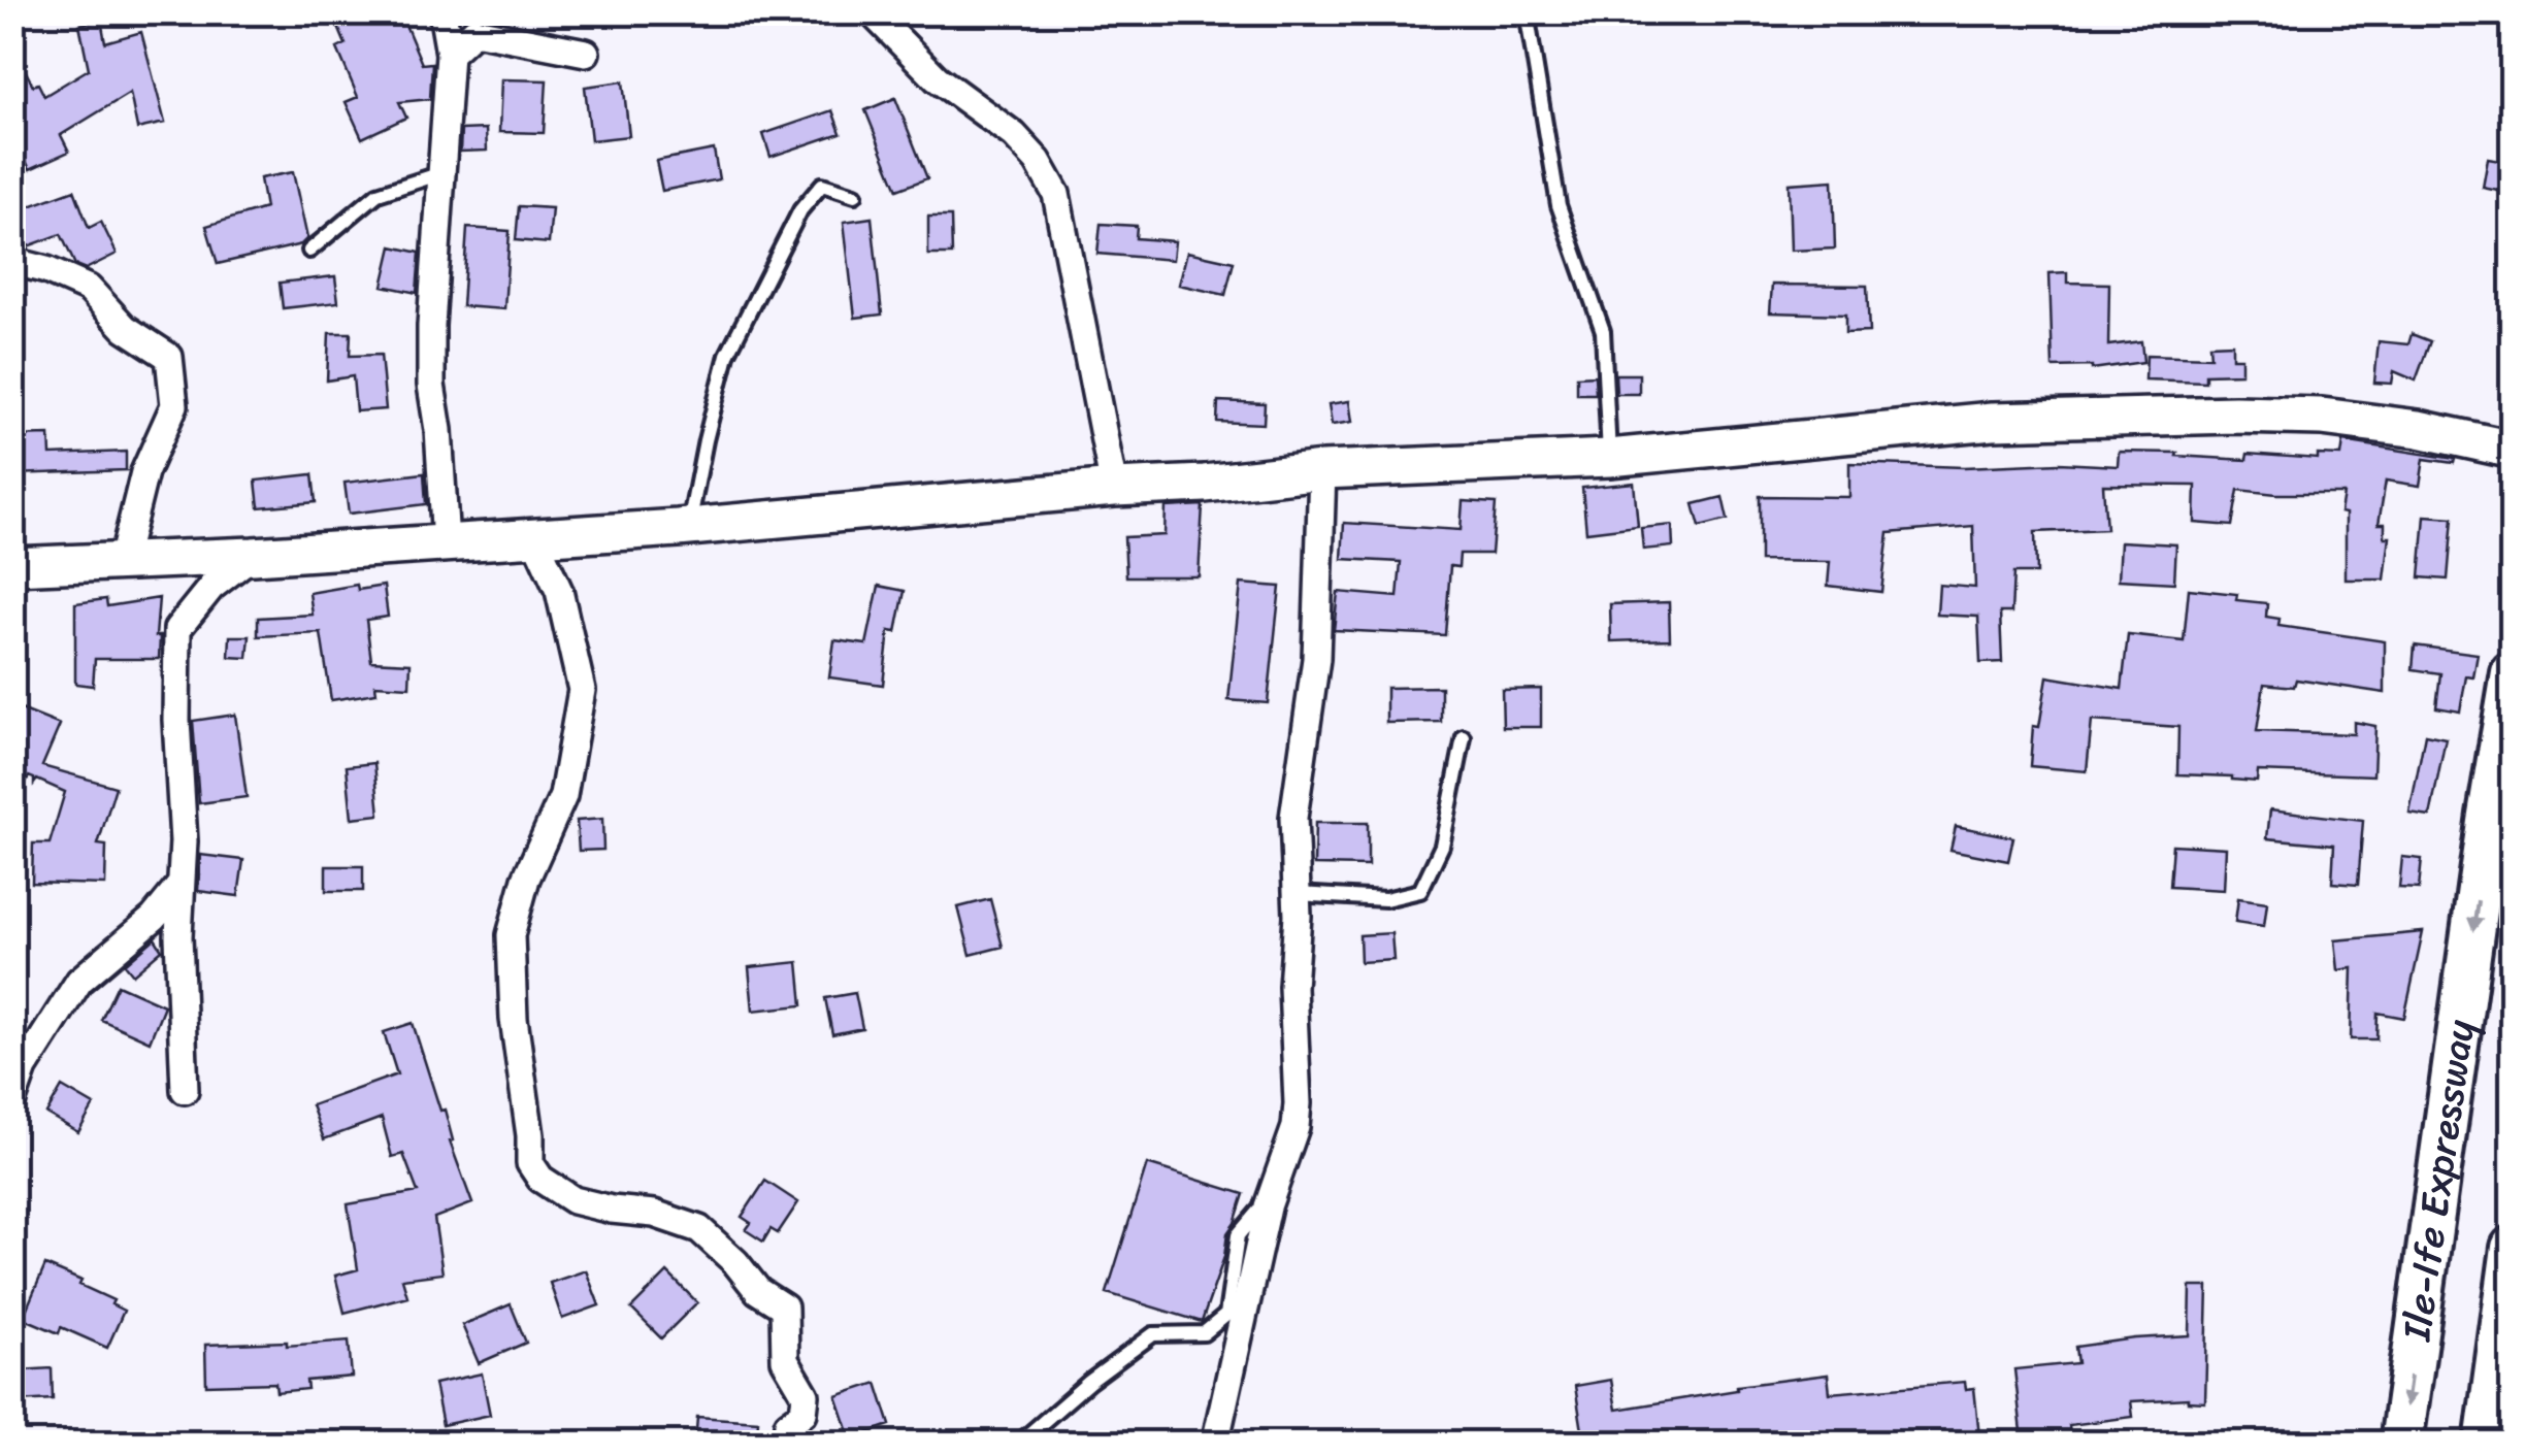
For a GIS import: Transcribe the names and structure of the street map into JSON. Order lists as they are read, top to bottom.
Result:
{
  "streets": {
    "highway": ["Ile-Ife Expressway"]
  },
  "one_way": ["Ile-Ife Expressway"]
}
